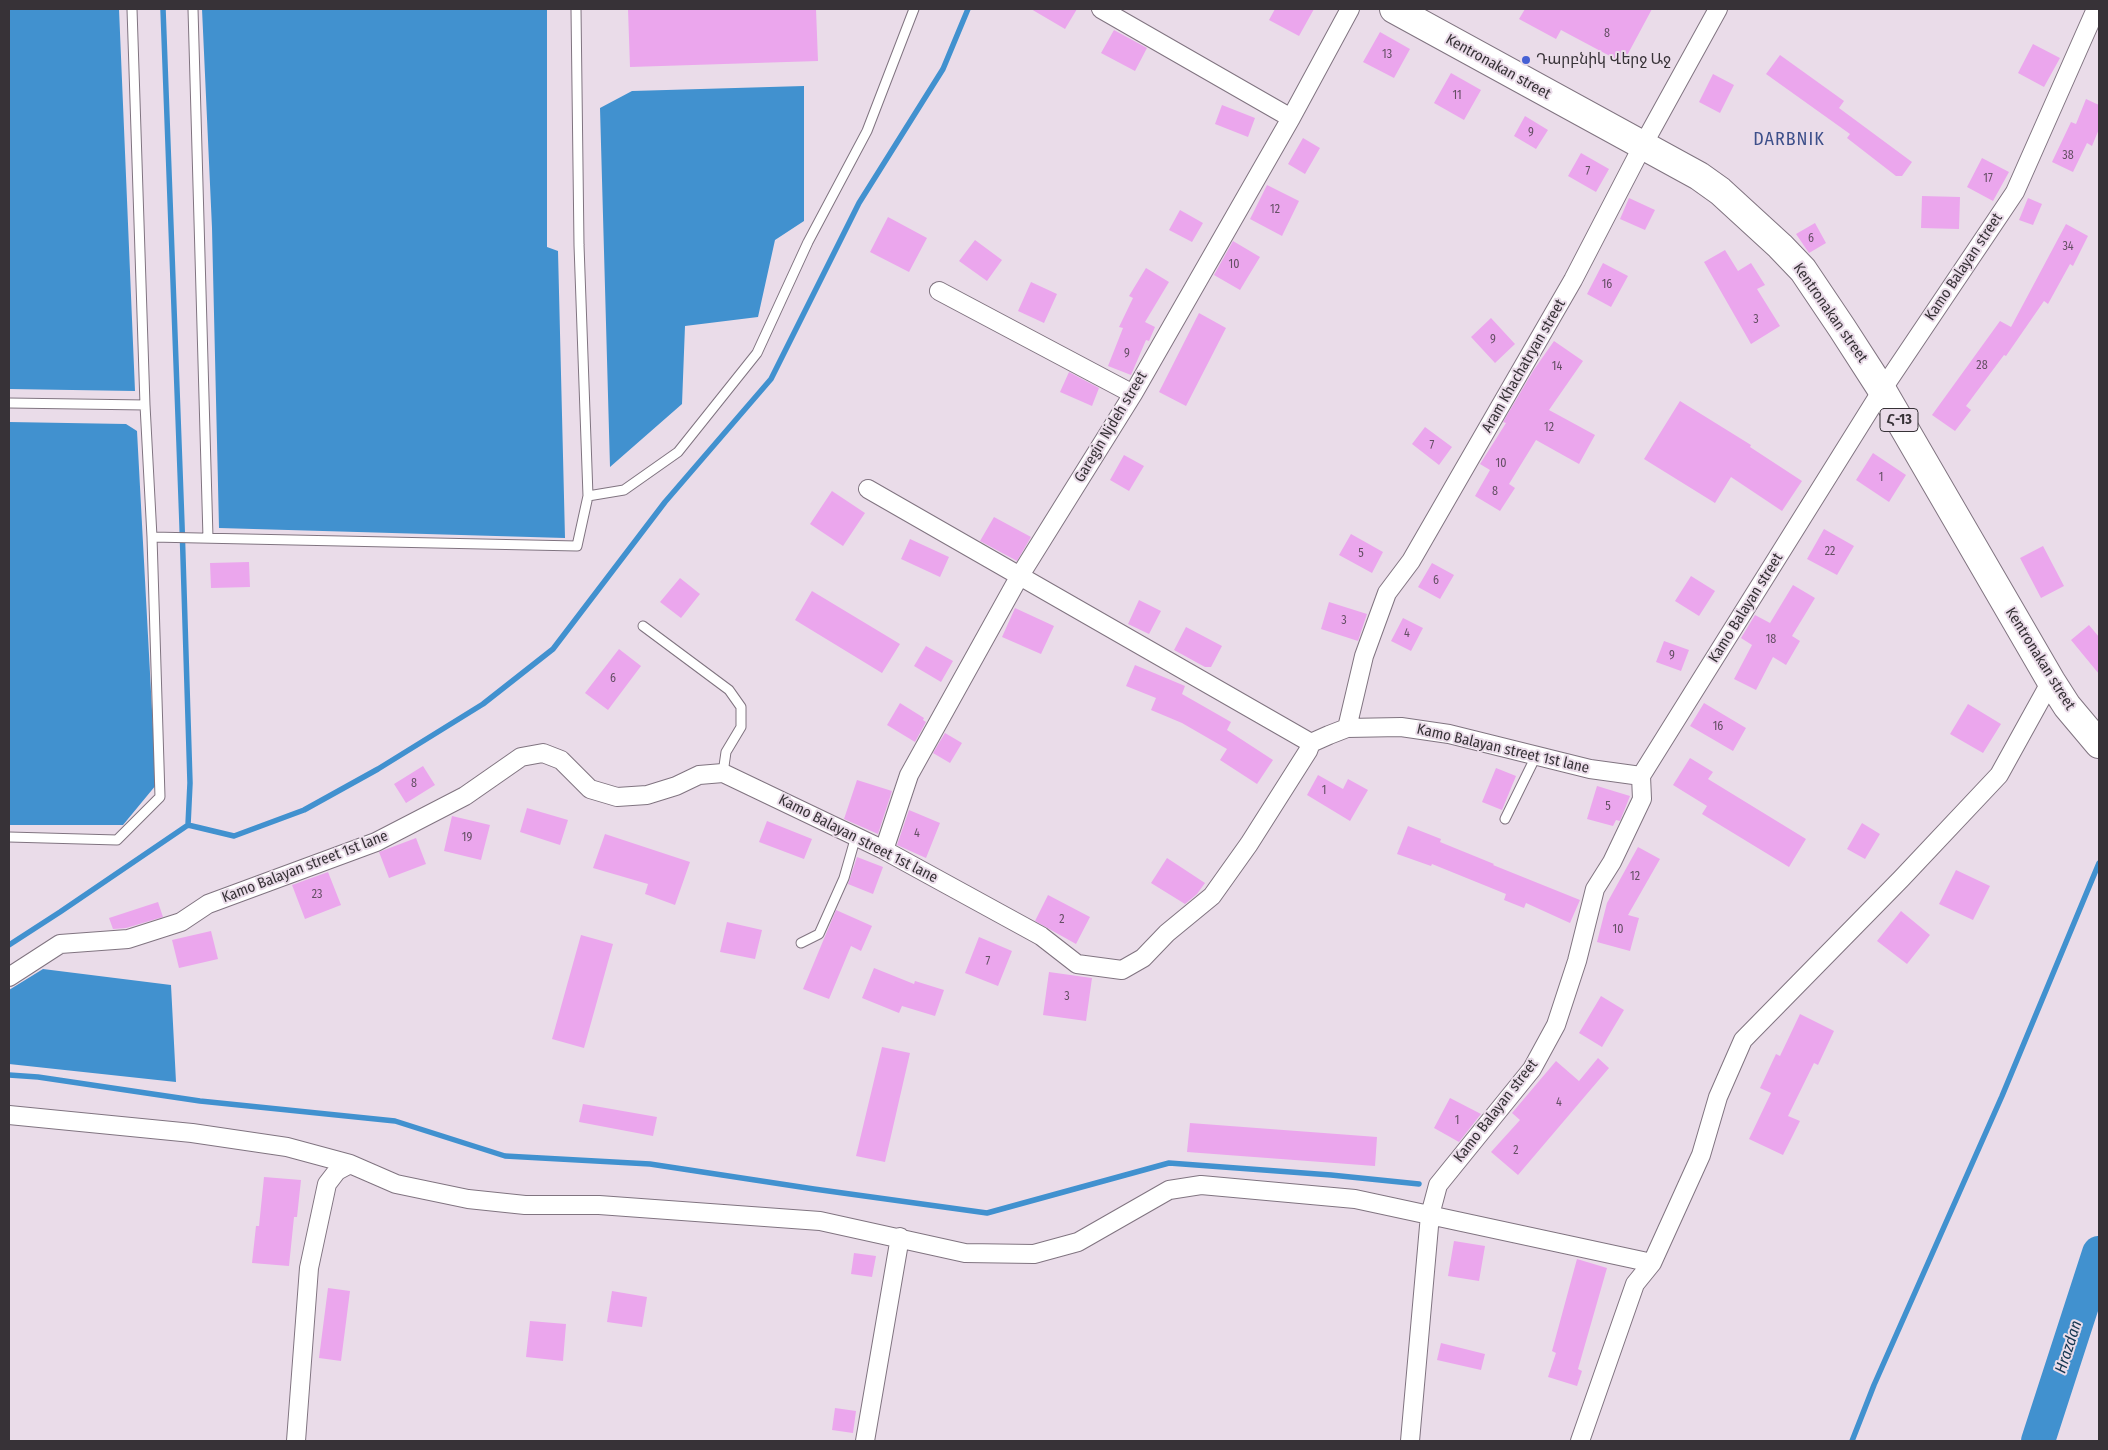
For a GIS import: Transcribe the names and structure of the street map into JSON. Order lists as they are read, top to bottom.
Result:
{
  "streets": {
    "main road": ["Kentronakan street", "Հ-13"],
    "street": [
      "Kamo Balayan street",
      "Aram Khachatryan street",
      "Garegin Njdeh street",
      "Kamo Balayan street 1st lane"
    ]
  },
  "crossings": [
    ["Kentronakan street", "Kamo Balayan street"],
    ["Kentronakan street", "Aram Khachatryan street"],
    ["Kamo Balayan street", "Kamo Balayan street 1st lane"],
    ["Aram Khachatryan street", "Kamo Balayan street 1st lane"],
    ["Garegin Njdeh street", "Kamo Balayan street 1st lane"]
  ],
  "districts": ["DARBNIK"],
  "water": ["Hrazdan"],
  "places": ["Դարբնիկ Վերջ Աջ"],
  "house_numbers": [
    "8",
    "13",
    "11",
    "9",
    "38",
    "7",
    "17",
    "12",
    "6",
    "34",
    "10",
    "16",
    "3",
    "9",
    "9",
    "28",
    "14",
    "12",
    "7",
    "10",
    "1",
    "8",
    "22",
    "5",
    "6",
    "3",
    "4",
    "18",
    "9",
    "6",
    "16",
    "8",
    "1",
    "5",
    "4",
    "19",
    "12",
    "23",
    "2",
    "10",
    "7",
    "3",
    "4",
    "1",
    "2"
  ]
}
